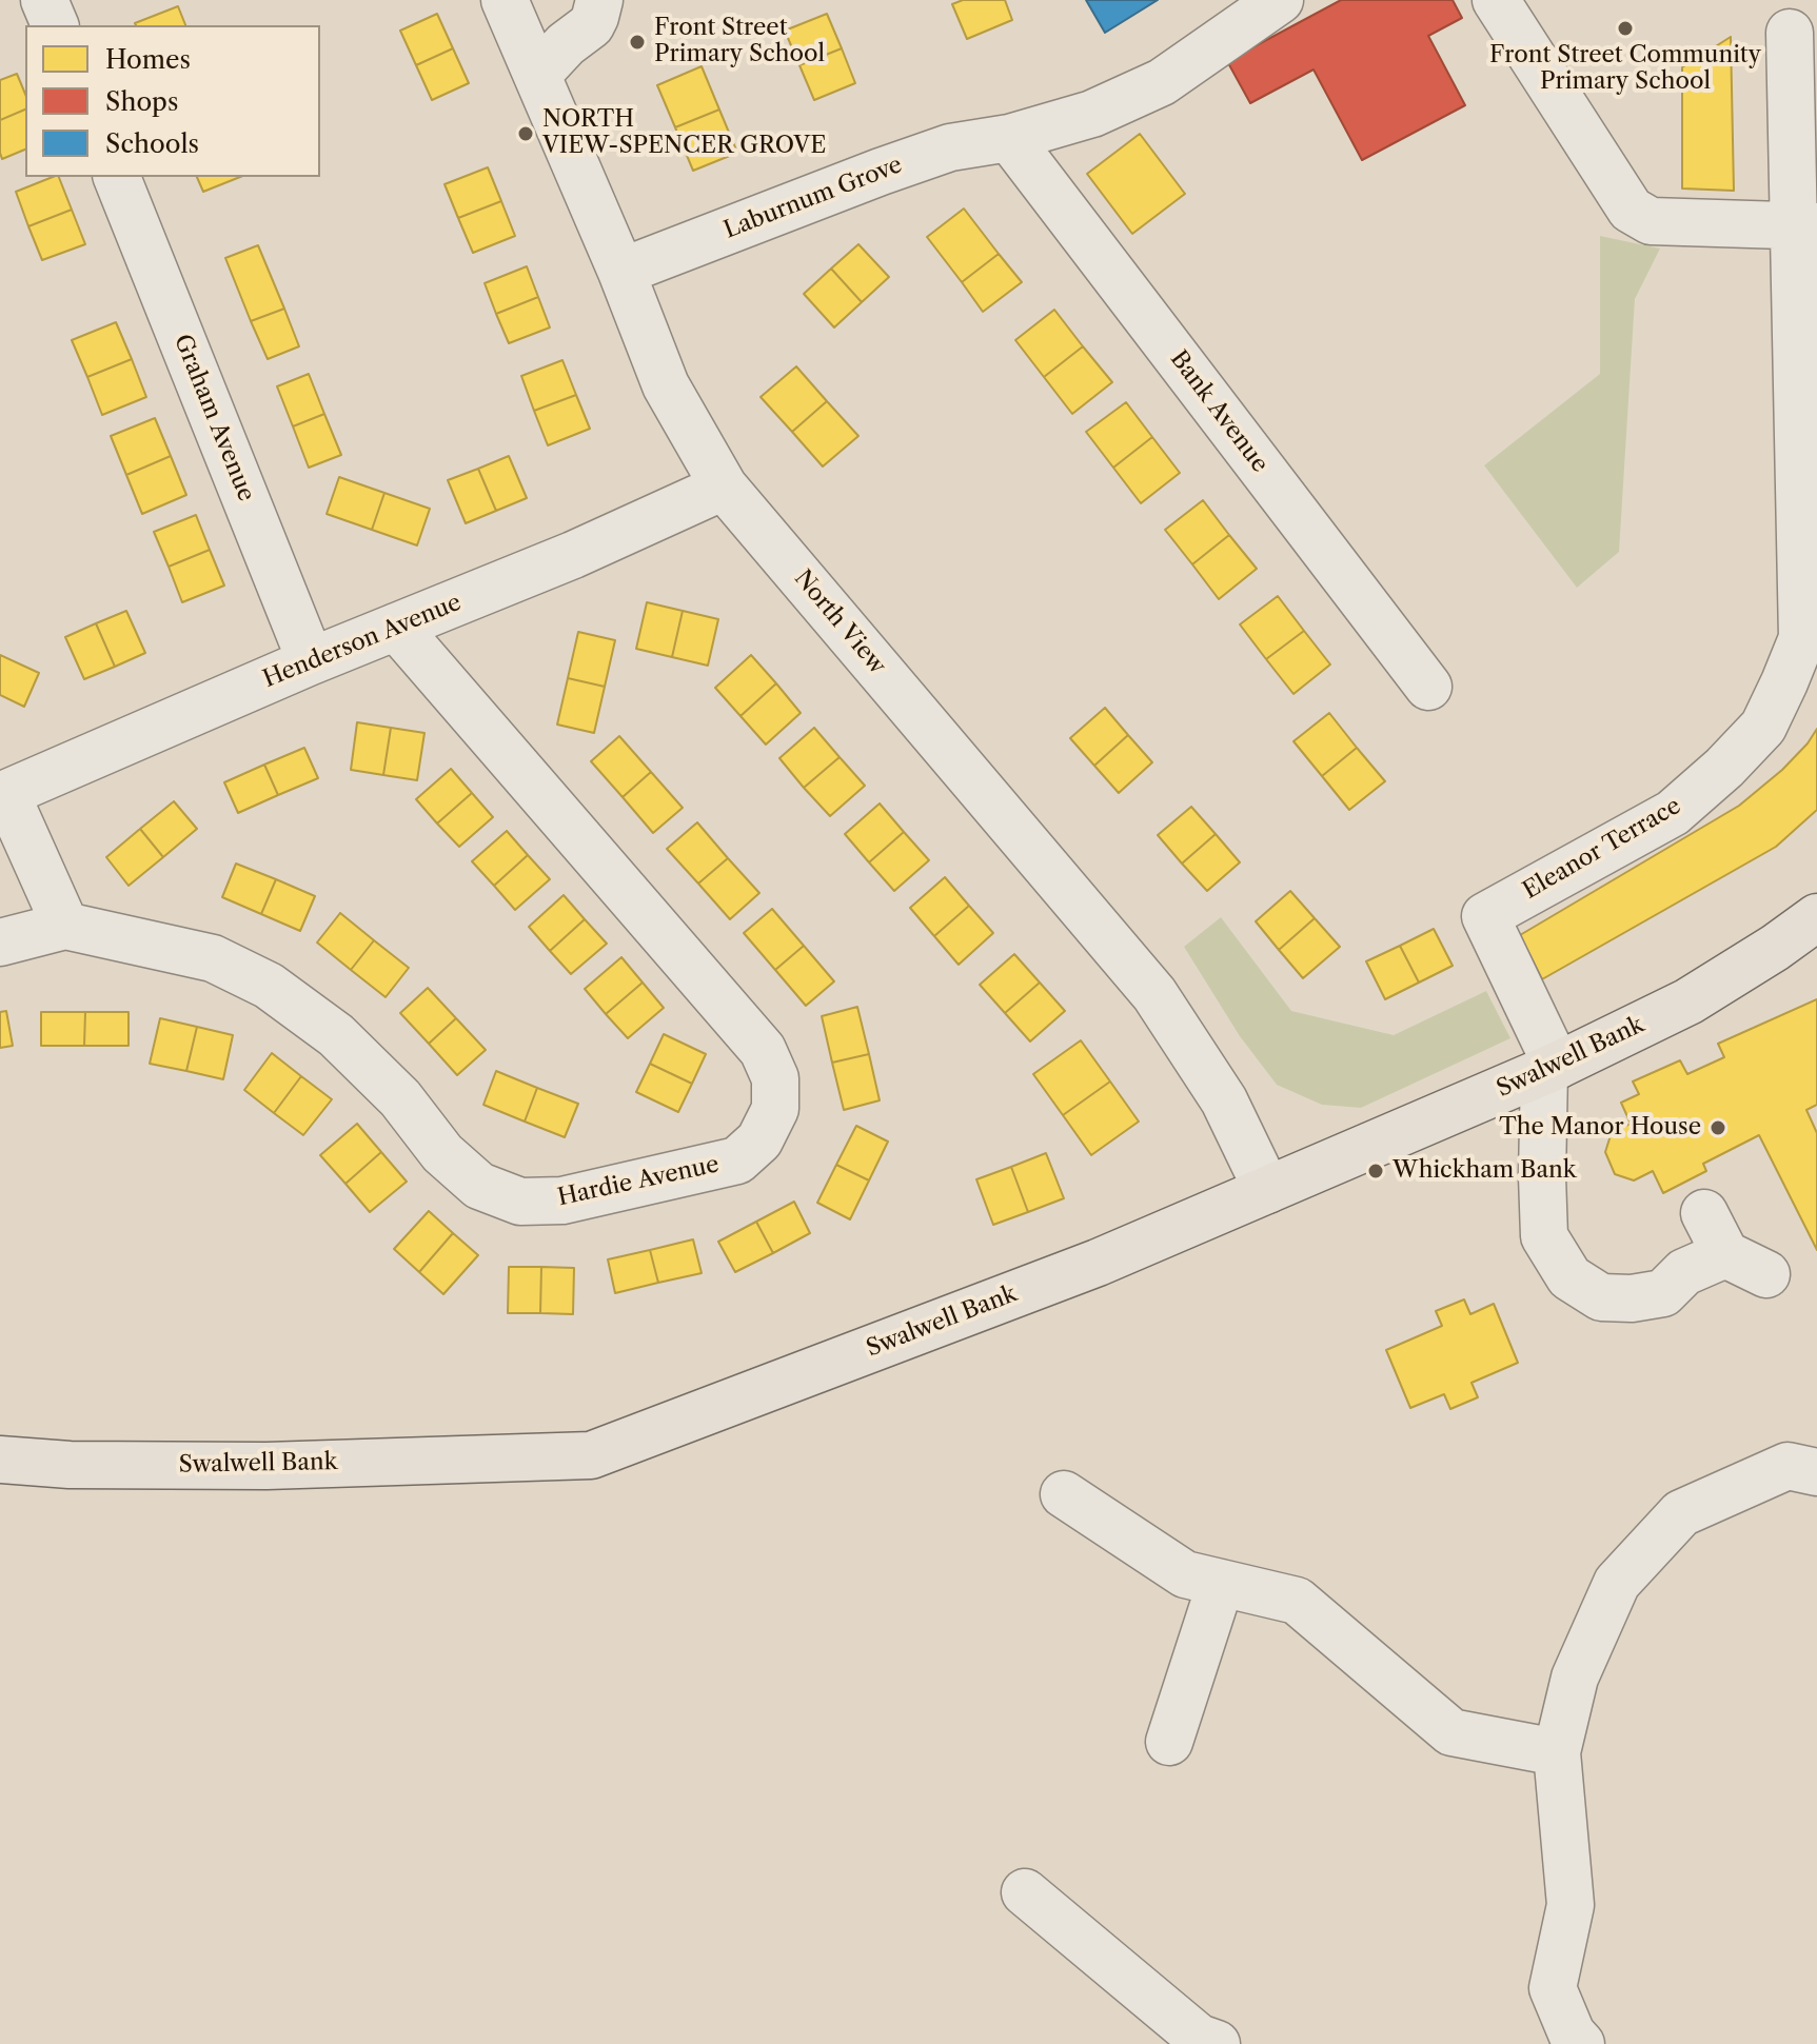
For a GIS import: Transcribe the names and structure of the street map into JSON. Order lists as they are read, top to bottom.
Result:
{
  "streets": {
    "main road": ["Swalwell Bank"],
    "street": [
      "Laburnum Grove",
      "Bank Avenue",
      "Graham Avenue",
      "North View",
      "Henderson Avenue",
      "Eleanor Terrace",
      "Hardie Avenue"
    ]
  },
  "crossings": [
    ["Laburnum Grove", "Bank Avenue"],
    ["Laburnum Grove", "North View"],
    ["Graham Avenue", "Henderson Avenue"],
    ["North View", "Henderson Avenue"],
    ["North View", "Swalwell Bank"],
    ["Henderson Avenue", "Hardie Avenue"],
    ["Eleanor Terrace", "Swalwell Bank"]
  ],
  "places": [
    "Front Street Community Primary School",
    "Front Street Primary School",
    "NORTH VIEW-SPENCER GROVE",
    "The Manor House",
    "Whickham Bank"
  ],
  "legend": ["Homes", "Shops", "Schools"]
}
